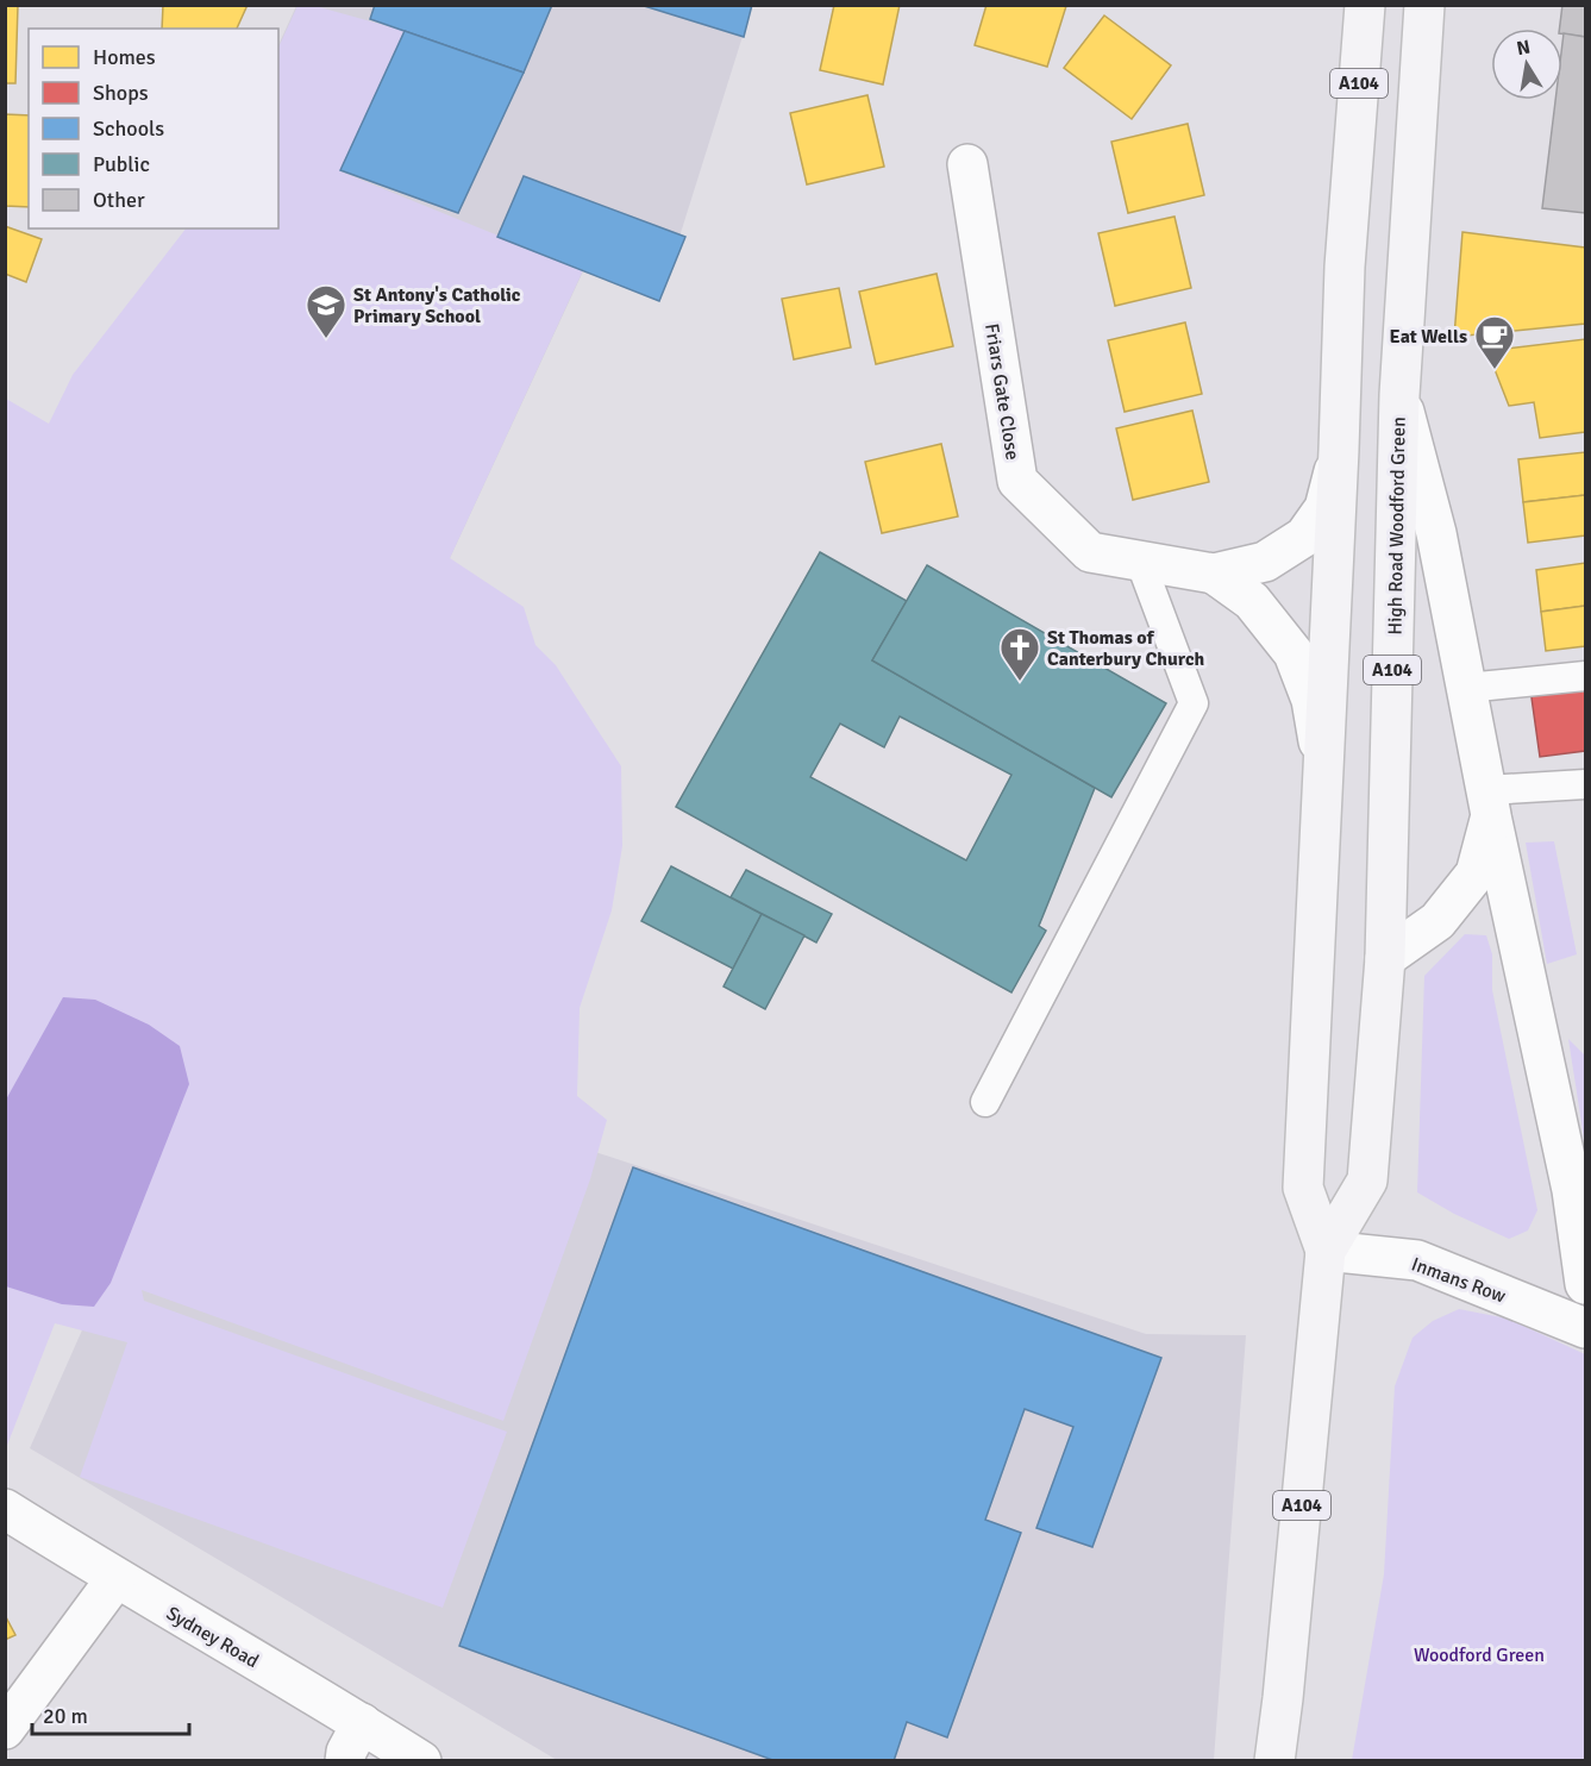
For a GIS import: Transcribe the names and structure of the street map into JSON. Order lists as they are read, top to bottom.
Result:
{
  "streets": {
    "main road": ["A104", "High Road Woodford Green"],
    "street": ["Friars Gate Close", "Inmans Row", "Sydney Road"]
  },
  "crossings": [
    ["Friars Gate Close", "High Road Woodford Green"],
    ["High Road Woodford Green", "Inmans Row"]
  ],
  "parks": ["Woodford Green"],
  "places": {
    "school or university": ["St Antony's Catholic Primary School"],
    "cafe": ["Eat Wells"],
    "church": ["St Thomas of Canterbury Church"]
  },
  "legend": [
    "Homes",
    "Shops",
    "Schools",
    "Public",
    "Other"
  ],
  "scale_bar": "20 m",
  "north": "top"
}
